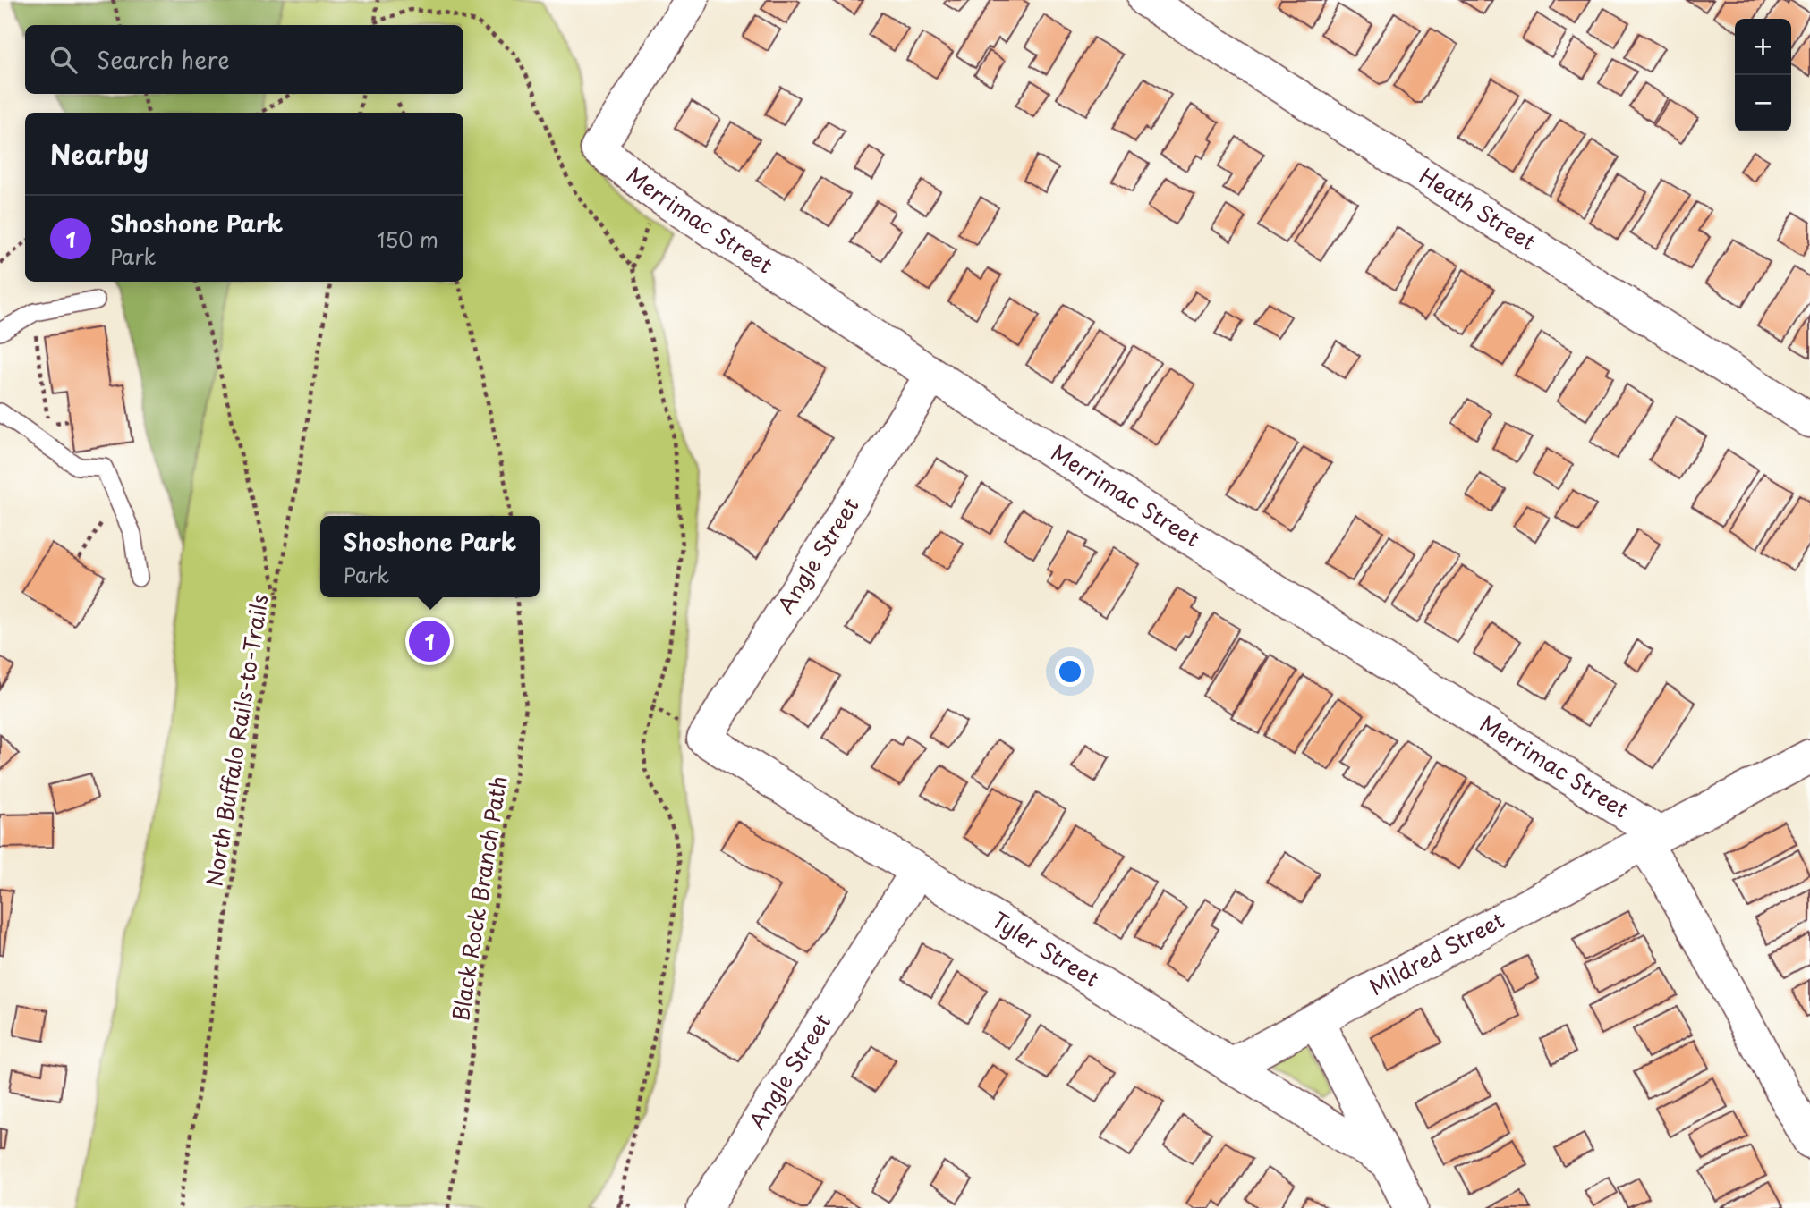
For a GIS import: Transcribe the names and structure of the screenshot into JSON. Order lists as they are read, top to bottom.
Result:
{
  "streets": {
    "street": [
      "Heath Street",
      "Merrimac Street",
      "Angle Street",
      "Tyler Street",
      "Mildred Street"
    ],
    "path": ["North Buffalo Rails-to-Trails", "Black Rock Branch Path"]
  },
  "crossings": [
    ["Merrimac Street", "Angle Street"],
    ["Merrimac Street", "Mildred Street"],
    ["Angle Street", "Tyler Street"],
    ["Tyler Street", "Mildred Street"]
  ],
  "page": {
    "map_buttons": ["+", "−"],
    "search": "Search here",
    "heading": "Nearby",
    "list": [
      {
        "mark": "1",
        "name": "Shoshone Park",
        "note": "Park",
        "value": "150 m"
      }
    ],
    "popup": ["Shoshone Park", "Park"],
    "pins": "1"
  }
}
